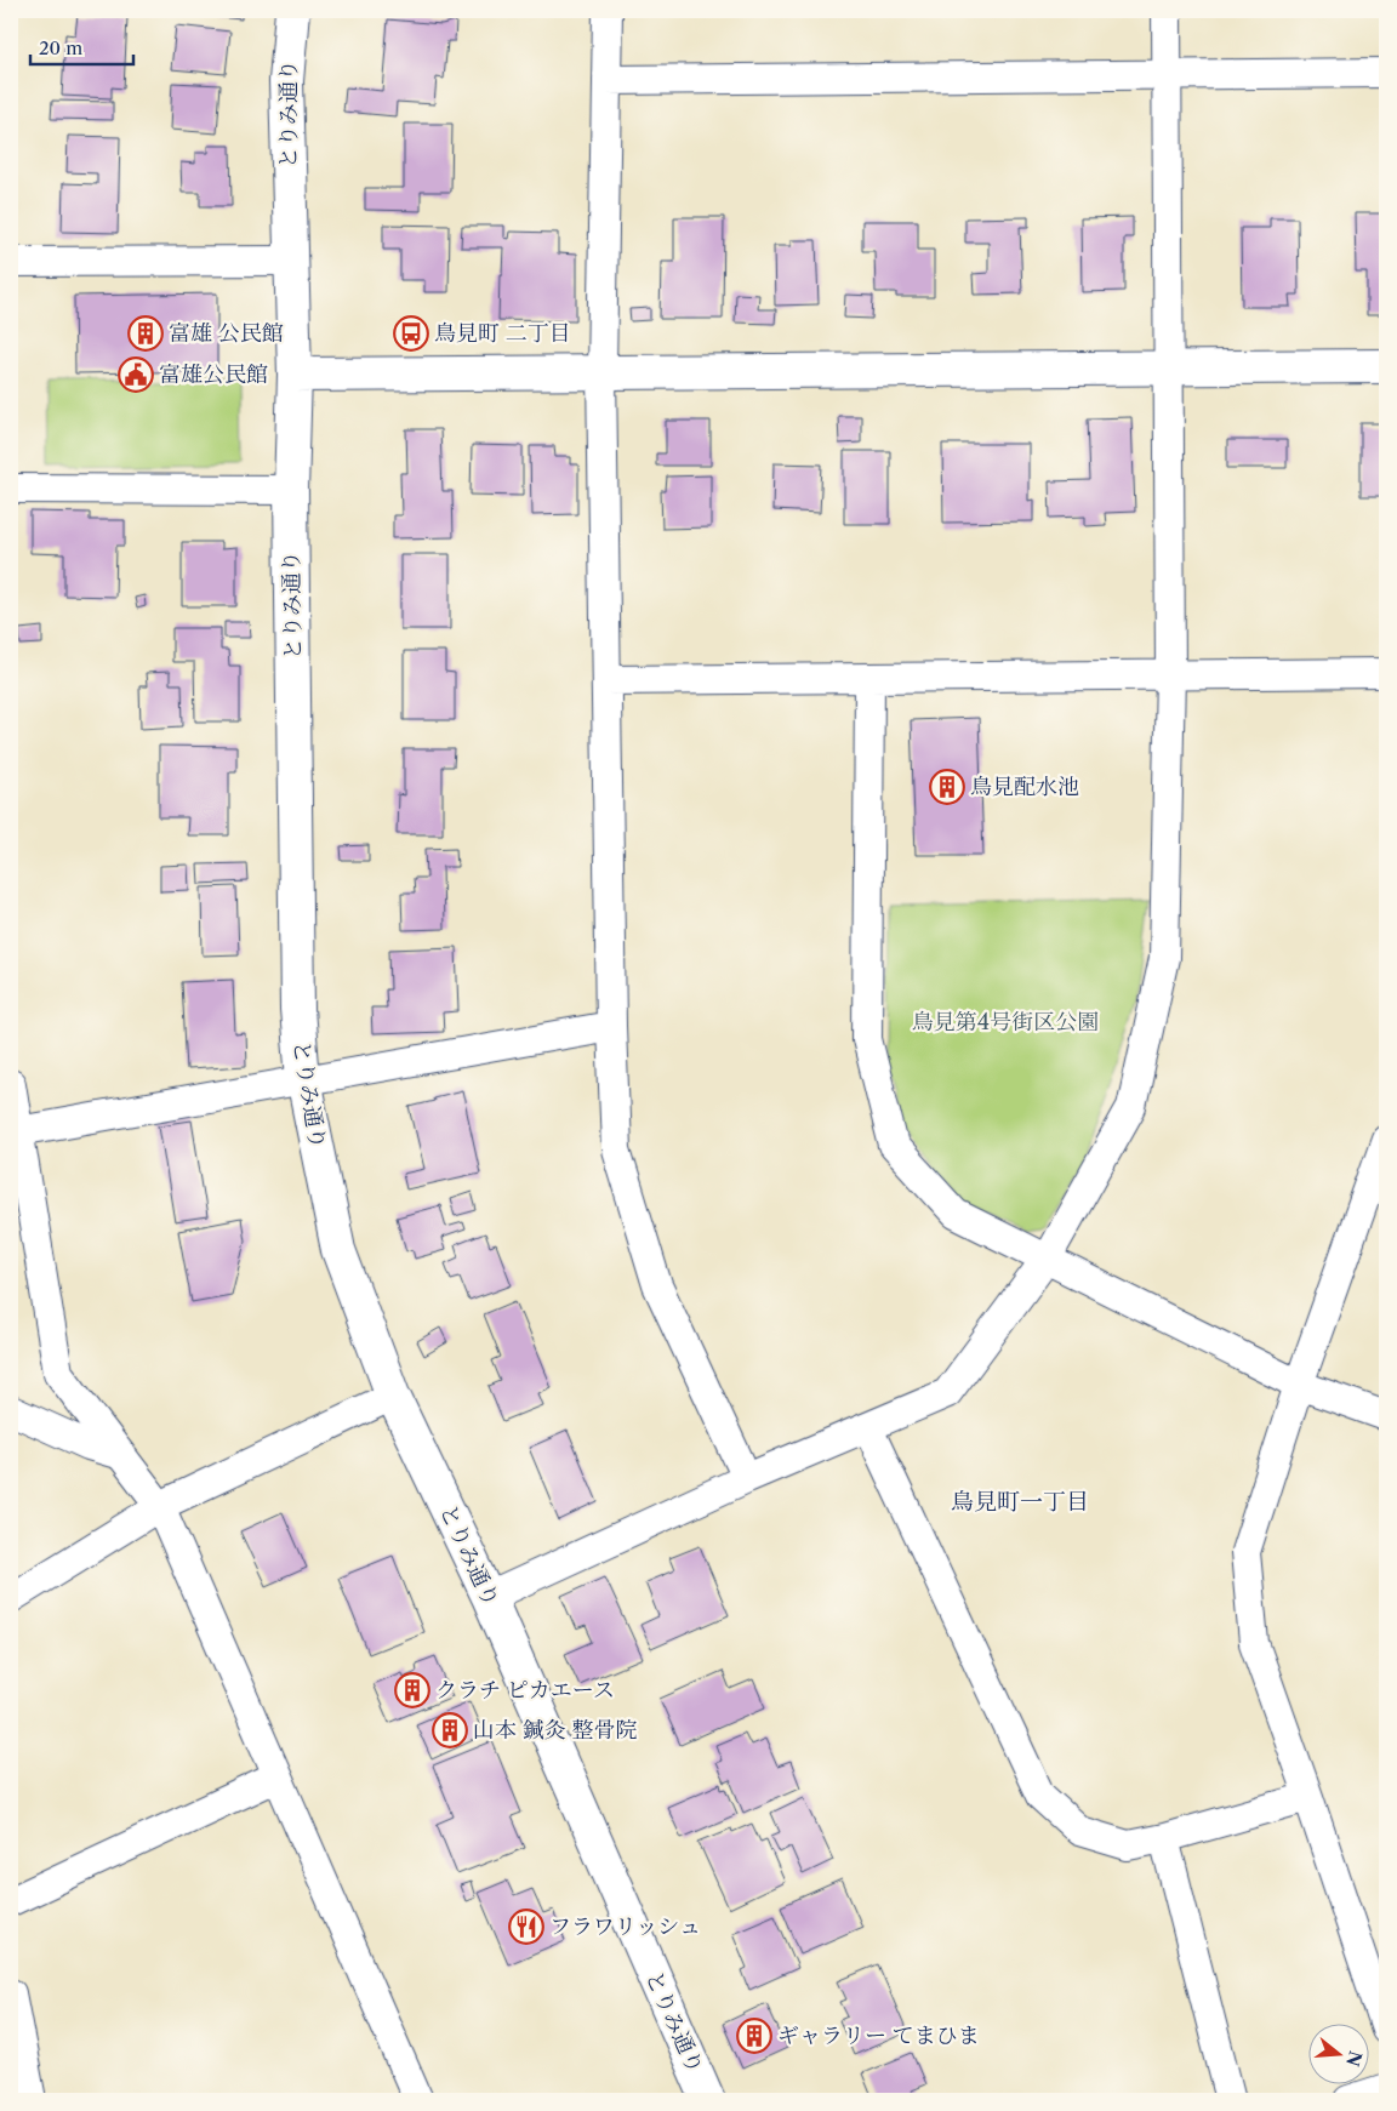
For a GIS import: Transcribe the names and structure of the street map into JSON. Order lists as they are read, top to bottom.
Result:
{
  "streets": {
    "street": ["とりみ通り"]
  },
  "districts": ["鳥見町一丁目"],
  "parks": ["鳥見第4号街区公園"],
  "places": {
    "building": [
      "富雄 公民館",
      "鳥見配水池",
      "クラチ ピカエース",
      "山本 鍼灸 整骨院",
      "ギャラリー てまひま"
    ],
    "bus stop": ["鳥見町 二丁目"],
    "public building": ["富雄公民館"],
    "restaurant": ["フラワリッシュ"]
  },
  "scale_bar": "20 m",
  "north": "right"
}
